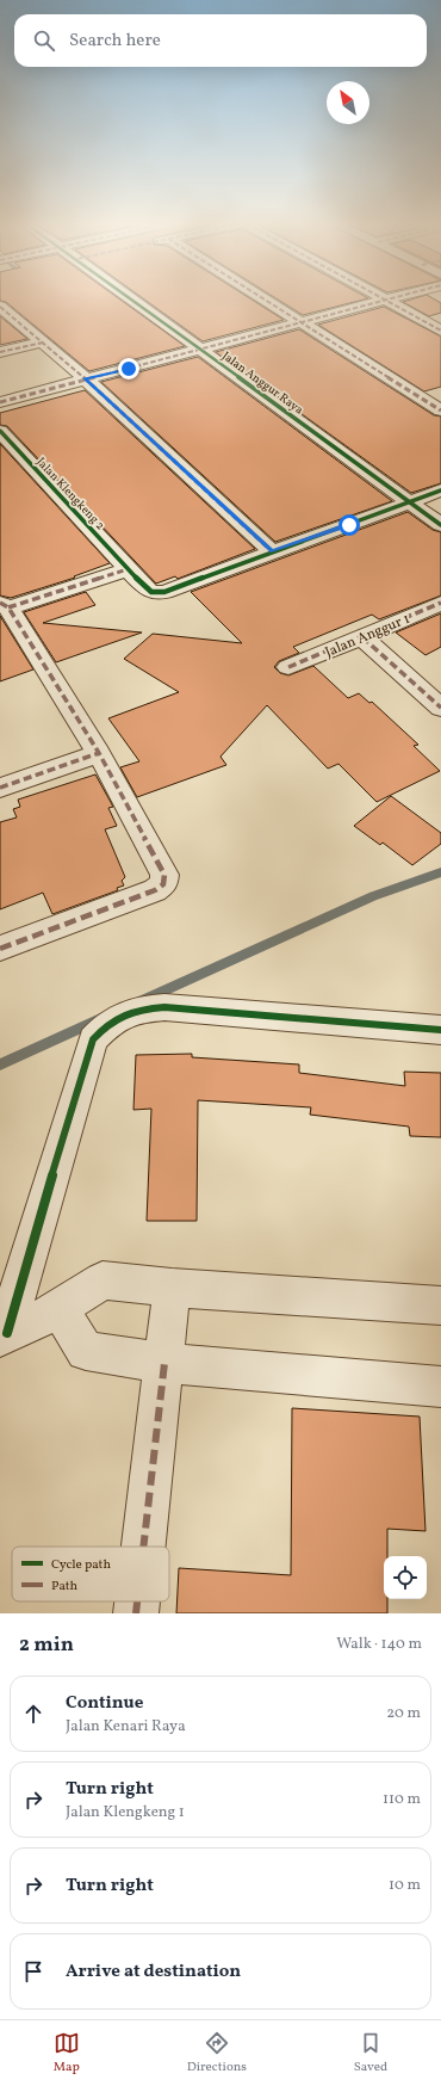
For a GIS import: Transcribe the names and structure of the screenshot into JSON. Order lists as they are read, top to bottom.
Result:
{
  "streets": {
    "street": ["Jalan Anggur Raya", "Jalan Klengkeng 2", "Jalan Anggur 1"]
  },
  "crossings": [
    ["Jalan Anggur Raya", "Jalan Klengkeng 2"]
  ],
  "legend": ["Cycle path", "Path"],
  "north": "top left",
  "page": {
    "search": "Search here",
    "heading": ["2 min", "Walk · 140 m"],
    "list": [
      ["Continue", "Jalan Kenari Raya", "20 m"],
      ["Turn right", "Jalan Klengkeng 1", "110 m"],
      ["Turn right", "10 m"],
      "Arrive at destination"
    ],
    "nav": ["Map", "Directions", "Saved"]
  }
}
